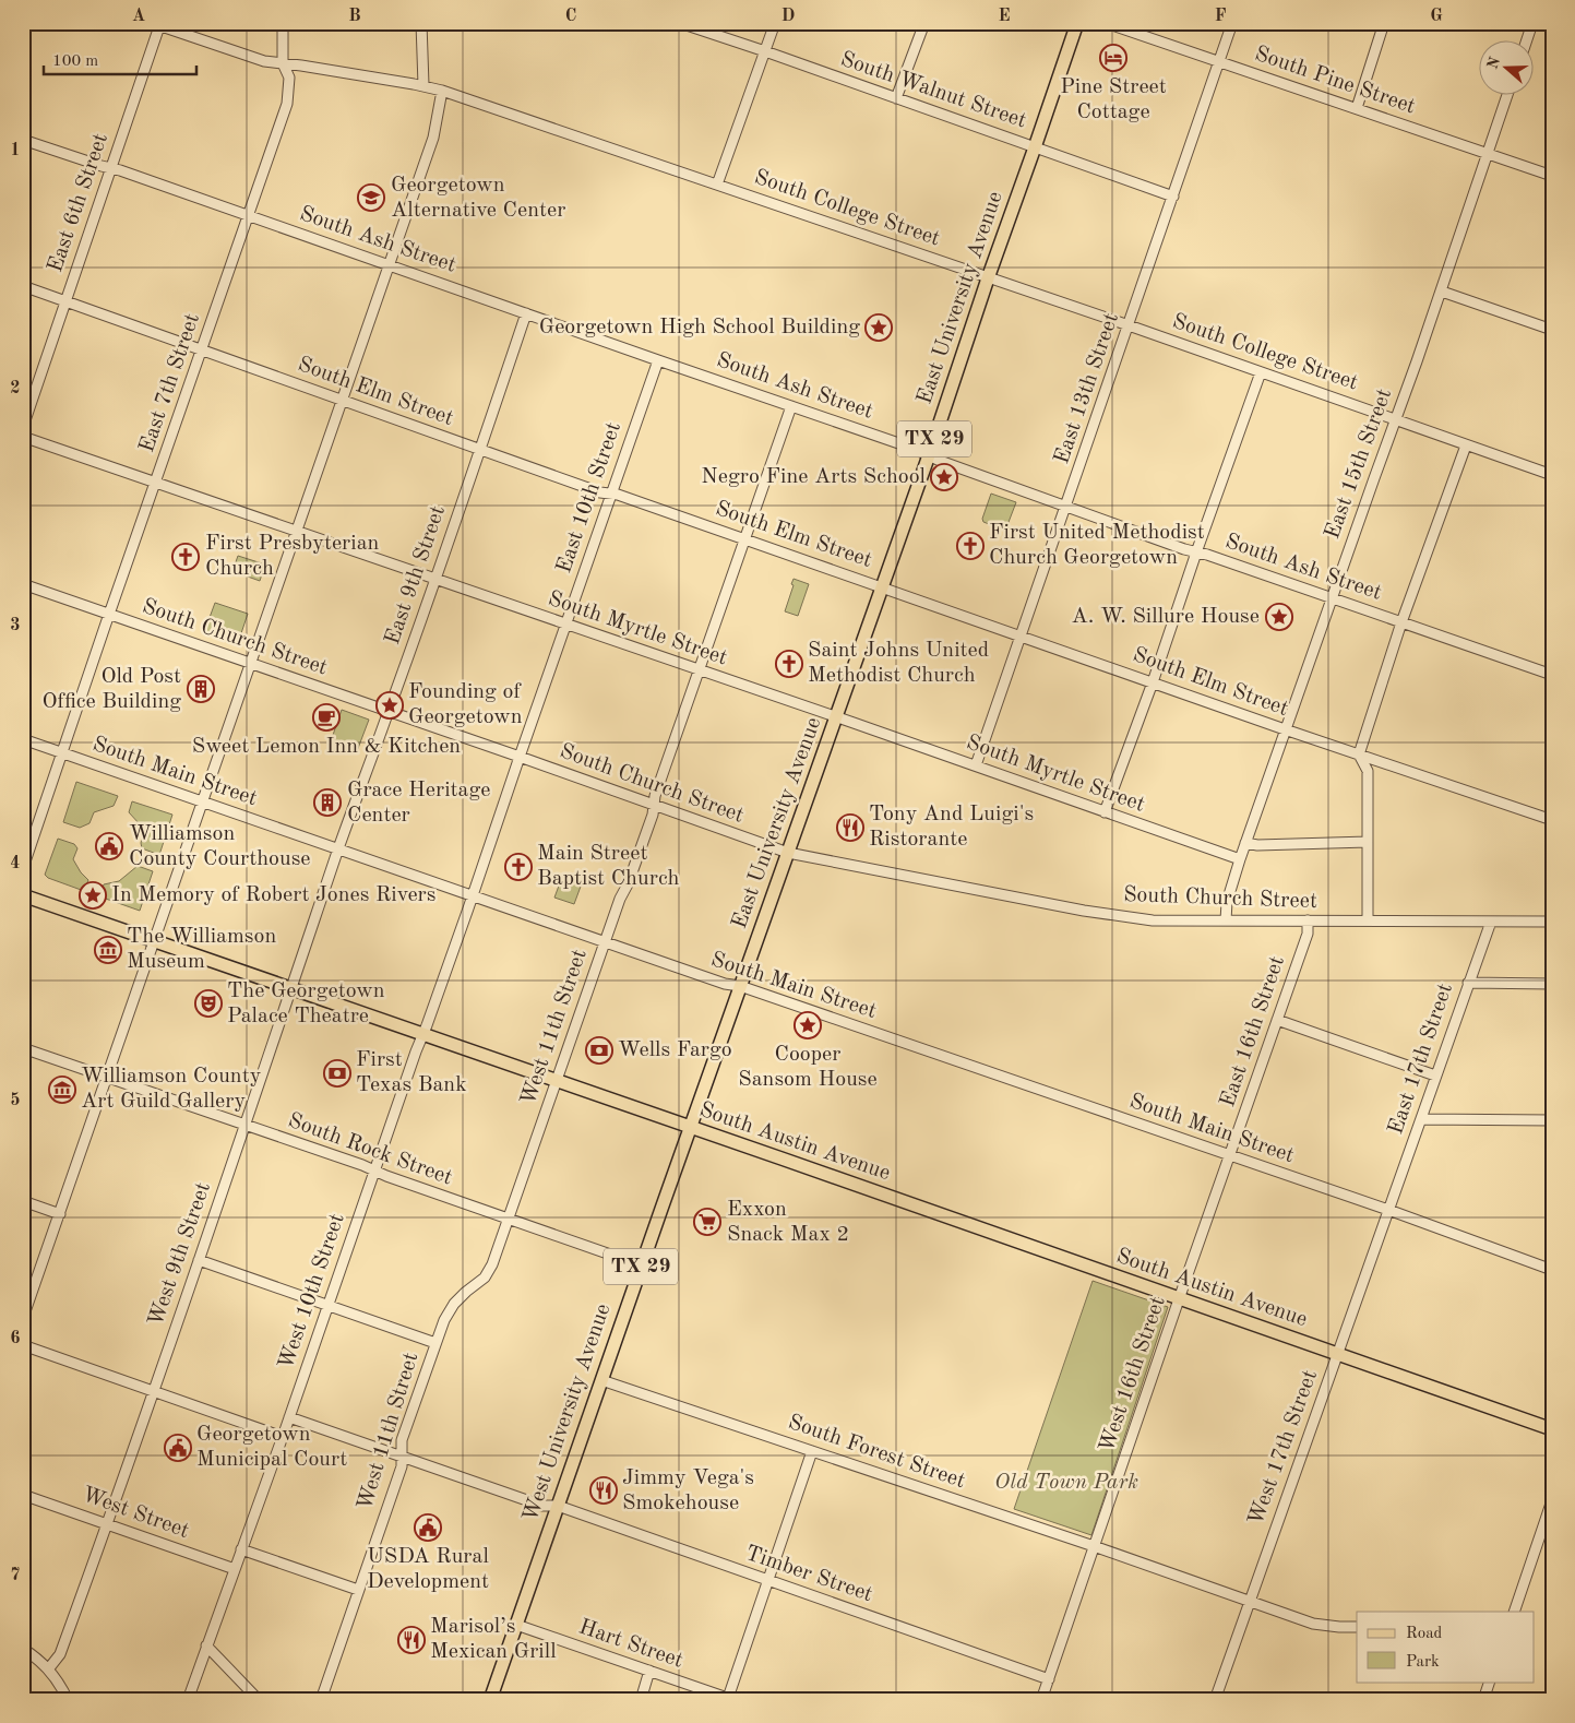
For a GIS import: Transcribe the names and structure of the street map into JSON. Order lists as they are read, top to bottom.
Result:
{
  "streets": {
    "main road": [
      "East University Avenue",
      "TX 29",
      "South Austin Avenue",
      "West University Avenue"
    ],
    "street": [
      "South Pine Street",
      "South Walnut Street",
      "East 6th Street",
      "South College Street",
      "South Ash Street",
      "East 7th Street",
      "East 13th Street",
      "South Elm Street",
      "East 15th Street",
      "East 10th Street",
      "East 9th Street",
      "South Myrtle Street",
      "South Church Street",
      "South Main Street",
      "West 11th Street",
      "East 16th Street",
      "East 17th Street",
      "South Rock Street",
      "West 9th Street",
      "West 10th Street",
      "West 16th Street",
      "West 17th Street",
      "South Forest Street",
      "West Street",
      "Timber Street",
      "Hart Street"
    ]
  },
  "crossings": [
    ["South Pine Street", "East 13th Street"],
    ["South Pine Street", "East 15th Street"],
    ["South Walnut Street", "East University Avenue"],
    ["South Walnut Street", "East 13th Street"],
    ["East 6th Street", "South College Street"],
    ["East 6th Street", "South Ash Street"],
    ["East 6th Street", "South Elm Street"],
    ["South College Street", "East University Avenue"],
    ["South College Street", "East 7th Street"],
    ["South College Street", "East 13th Street"],
    ["South College Street", "East 15th Street"],
    ["South Ash Street", "East University Avenue"],
    ["South Ash Street", "East 7th Street"],
    ["South Ash Street", "East 13th Street"],
    ["South Ash Street", "East 15th Street"],
    ["South Ash Street", "East 10th Street"],
    ["South Ash Street", "East 9th Street"],
    ["South Ash Street", "West 11th Street"],
    ["East University Avenue", "South Elm Street"],
    ["East University Avenue", "South Myrtle Street"],
    ["East University Avenue", "South Church Street"],
    ["East University Avenue", "South Main Street"],
    ["East University Avenue", "West University Avenue"],
    ["East 7th Street", "South Elm Street"],
    ["East 7th Street", "South Myrtle Street"],
    ["East 7th Street", "South Church Street"],
    ["East 7th Street", "South Main Street"],
    ["East 13th Street", "South Elm Street"],
    ["East 13th Street", "South Myrtle Street"],
    ["South Elm Street", "East 15th Street"],
    ["South Elm Street", "East 10th Street"],
    ["South Elm Street", "East 9th Street"],
    ["South Elm Street", "West 11th Street"],
    ["East 15th Street", "South Myrtle Street"],
    ["East 15th Street", "South Church Street"],
    ["East 10th Street", "South Myrtle Street"],
    ["East 10th Street", "South Church Street"],
    ["East 10th Street", "South Main Street"],
    ["East 10th Street", "West 10th Street"],
    ["East 9th Street", "South Myrtle Street"],
    ["East 9th Street", "South Church Street"],
    ["East 9th Street", "South Main Street"],
    ["East 9th Street", "West 9th Street"],
    ["South Myrtle Street", "West 11th Street"],
    ["South Church Street", "West 11th Street"],
    ["South Church Street", "East 16th Street"],
    ["South Church Street", "East 17th Street"],
    ["South Main Street", "West 11th Street"],
    ["South Main Street", "East 16th Street"],
    ["South Main Street", "East 17th Street"],
    ["South Main Street", "West 9th Street"],
    ["South Main Street", "West 10th Street"],
    ["South Main Street", "West 16th Street"],
    ["South Main Street", "West University Avenue"],
    ["South Main Street", "West 17th Street"],
    ["West 11th Street", "South Austin Avenue"],
    ["West 11th Street", "South Rock Street"],
    ["West 11th Street", "Timber Street"],
    ["East 16th Street", "West 16th Street"],
    ["East 17th Street", "West 17th Street"],
    ["South Austin Avenue", "West 9th Street"],
    ["South Austin Avenue", "West 10th Street"],
    ["South Austin Avenue", "West 16th Street"],
    ["South Austin Avenue", "West University Avenue"],
    ["South Austin Avenue", "West 17th Street"],
    ["South Rock Street", "West 9th Street"],
    ["South Rock Street", "West 10th Street"],
    ["South Rock Street", "West University Avenue"],
    ["West 9th Street", "West Street"],
    ["West 10th Street", "West Street"],
    ["West 10th Street", "Timber Street"],
    ["West 16th Street", "South Forest Street"],
    ["West 16th Street", "Timber Street"],
    ["West University Avenue", "South Forest Street"],
    ["West University Avenue", "Timber Street"],
    ["West University Avenue", "Hart Street"],
    ["West 17th Street", "South Forest Street"]
  ],
  "parks": ["Old Town Park"],
  "places": {
    "hotel": ["Pine Street Cottage"],
    "school or university": ["Georgetown Alternative Center"],
    "place": [
      "Georgetown High School Building",
      "Negro Fine Arts School",
      "A. W. Sillure House",
      "Founding of Georgetown",
      "In Memory of Robert Jones Rivers",
      "Cooper Sansom House"
    ],
    "church": [
      "First United Methodist Church Georgetown",
      "First Presbyterian Church",
      "Saint Johns United Methodist Church",
      "Main Street Baptist Church"
    ],
    "building": ["Old Post Office Building", "Grace Heritage Center"],
    "cafe": ["Sweet Lemon Inn & Kitchen"],
    "restaurant": ["Tony And Luigi's Ristorante", "Jimmy Vega's Smokehouse", "Marisol’s Mexican Grill"],
    "public building": ["Williamson County Courthouse", "Georgetown Municipal Court", "USDA Rural Development"],
    "museum": ["The Williamson Museum", "Williamson County Art Guild Gallery"],
    "theatre": ["The Georgetown Palace Theatre"],
    "bank": ["Wells Fargo", "First Texas Bank"],
    "supermarket": ["Exxon Snack Max 2"]
  },
  "legend": ["Road", "Park"],
  "scale_bar": "100 m",
  "north": "left",
  "grid": {
    "columns": [
      "A",
      "B",
      "C",
      "D",
      "E",
      "F",
      "G"
    ],
    "rows": [
      "1",
      "2",
      "3",
      "4",
      "5",
      "6",
      "7"
    ]
  }
}
